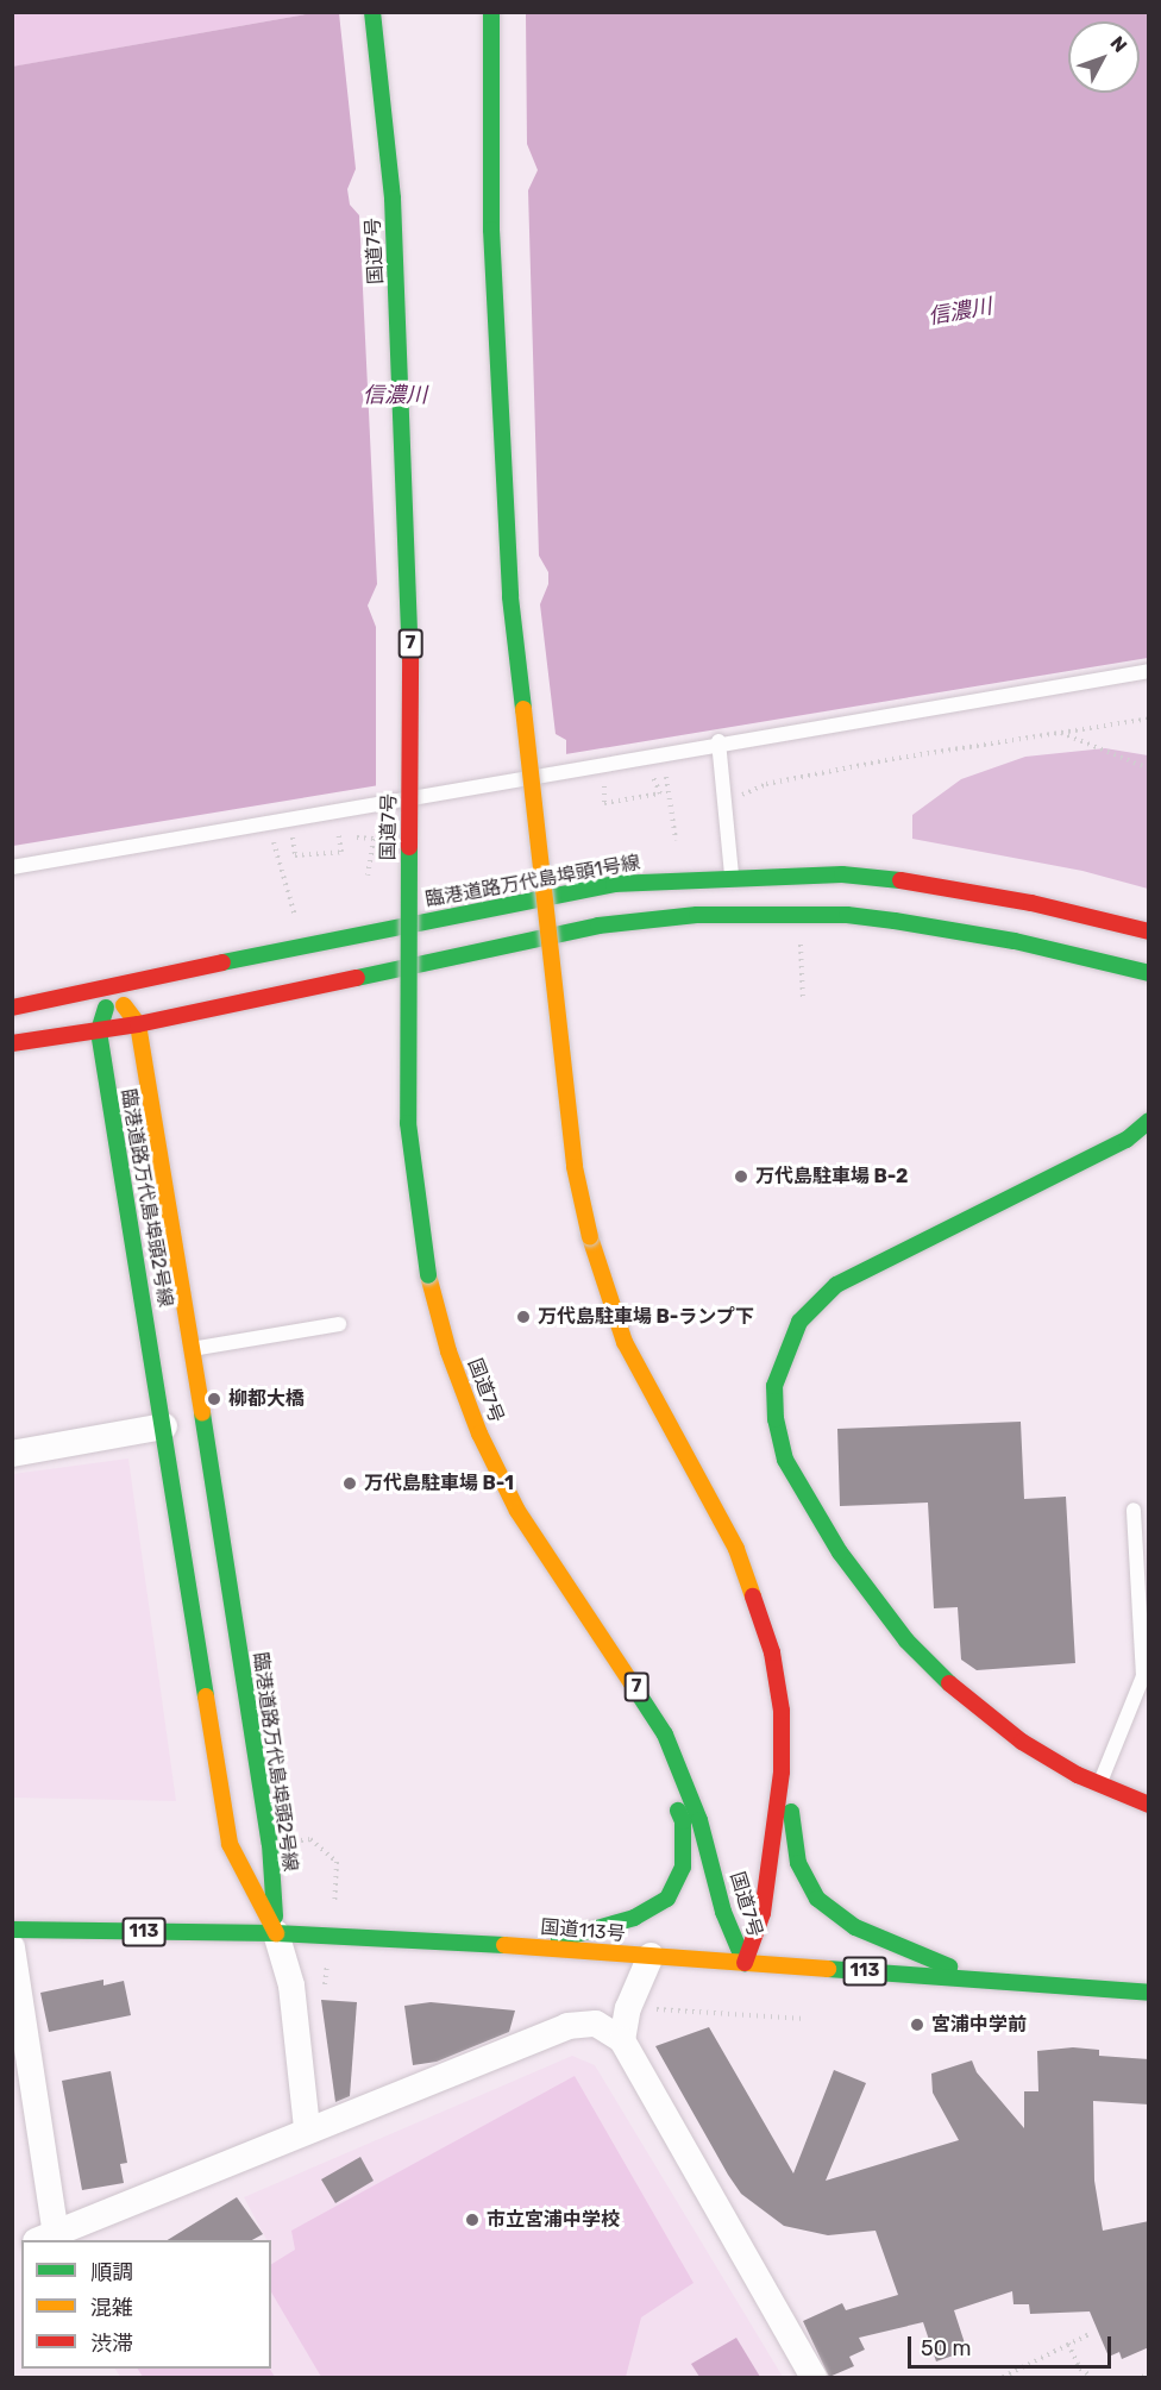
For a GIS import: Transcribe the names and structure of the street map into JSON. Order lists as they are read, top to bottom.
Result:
{
  "streets": {
    "main road": [
      "国道7号",
      "7",
      "臨港道路万代島埠頭1号線",
      "臨港道路万代島埠頭2号線",
      "国道113号",
      "113"
    ]
  },
  "crossings": [
    ["国道7号", "国道113号"],
    ["臨港道路万代島埠頭1号線", "臨港道路万代島埠頭2号線"],
    ["臨港道路万代島埠頭2号線", "国道113号"]
  ],
  "water": ["信濃川"],
  "places": [
    "万代島駐車場 B-2",
    "万代島駐車場 B-ランプ下",
    "柳都大橋",
    "万代島駐車場 B-1",
    "宮浦中学前",
    "市立宮浦中学校"
  ],
  "legend": ["順調", "混雑", "渋滞"],
  "scale_bar": "50 m",
  "north": "top right"
}
